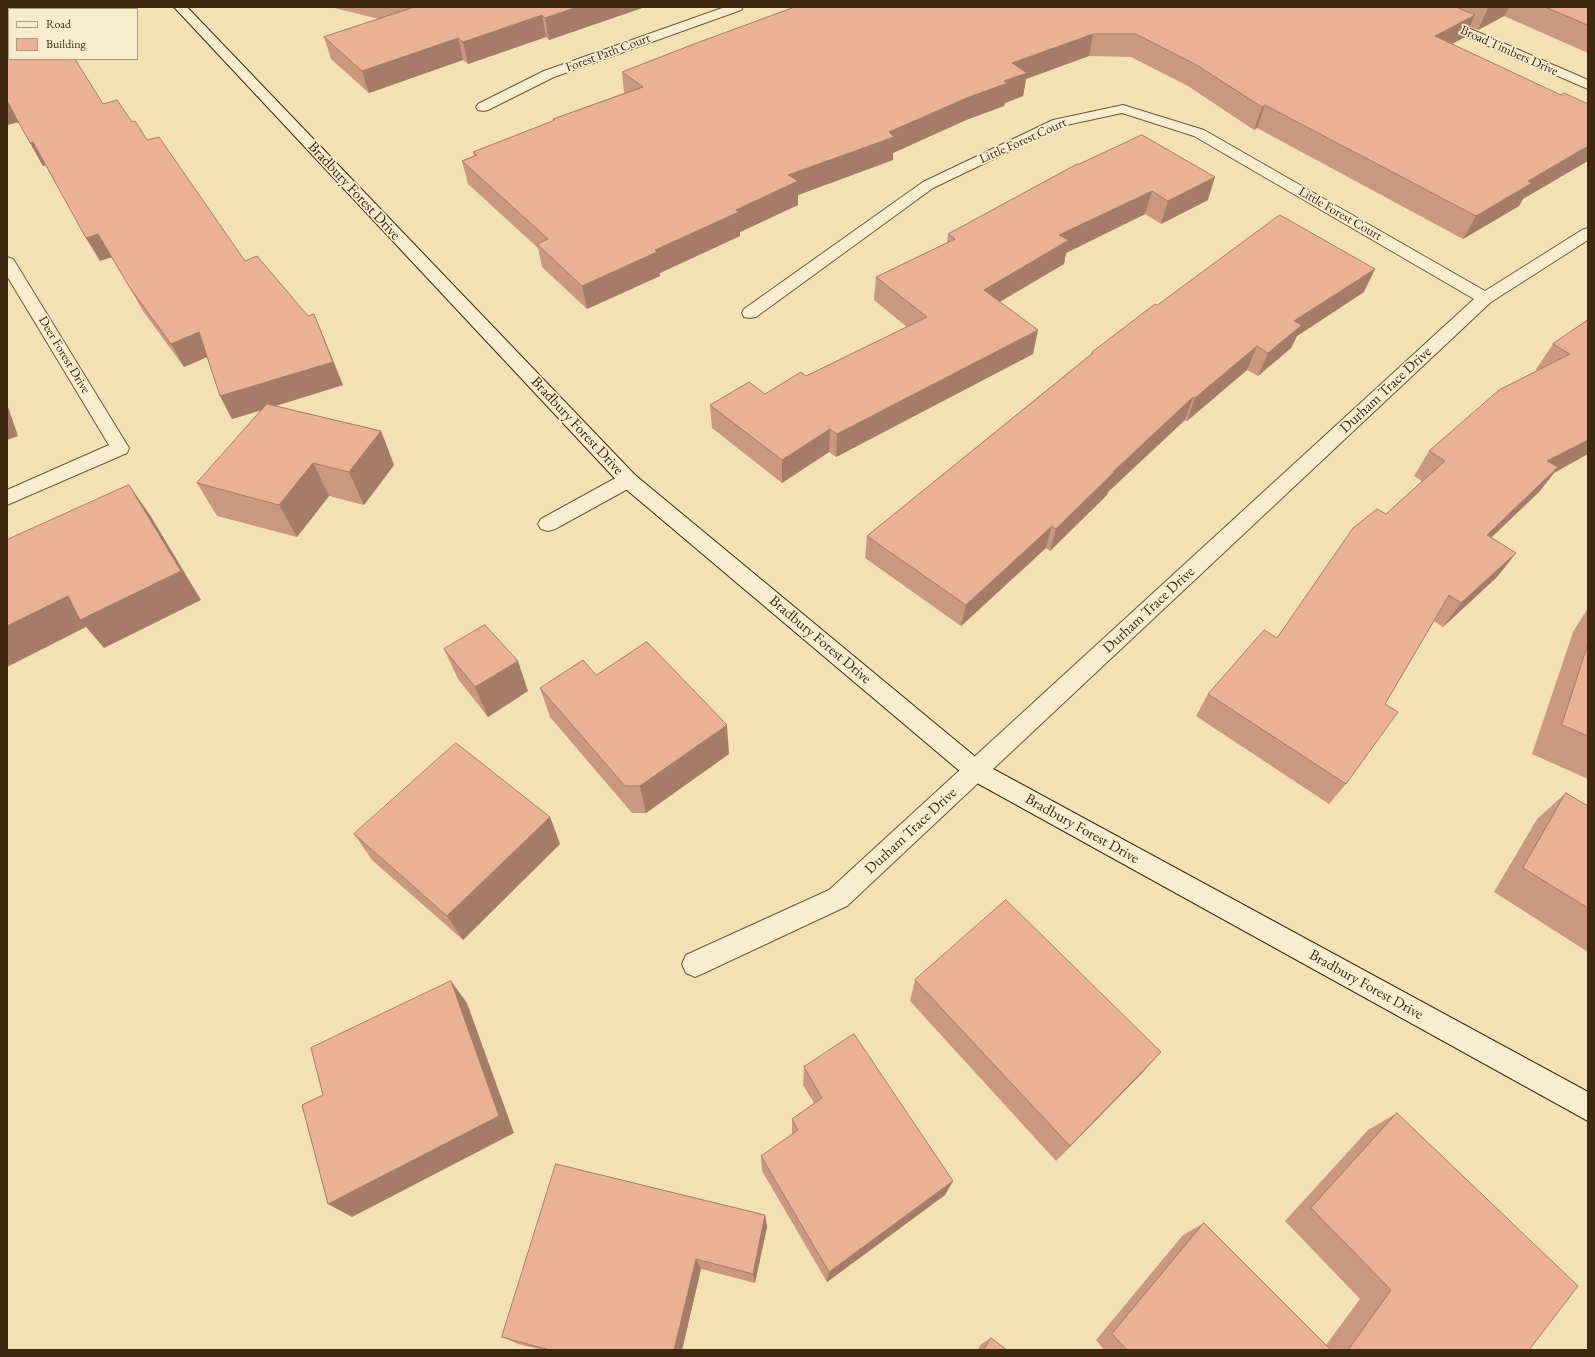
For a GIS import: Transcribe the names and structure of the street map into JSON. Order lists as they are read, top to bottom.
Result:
{
  "streets": {
    "street": [
      "Broad Timbers Drive",
      "Forest Path Court",
      "Little Forest Court",
      "Bradbury Forest Drive",
      "Deer Forest Drive",
      "Durham Trace Drive"
    ]
  },
  "crossings": [
    ["Little Forest Court", "Durham Trace Drive"],
    ["Bradbury Forest Drive", "Durham Trace Drive"]
  ],
  "legend": ["Road", "Building"]
}
